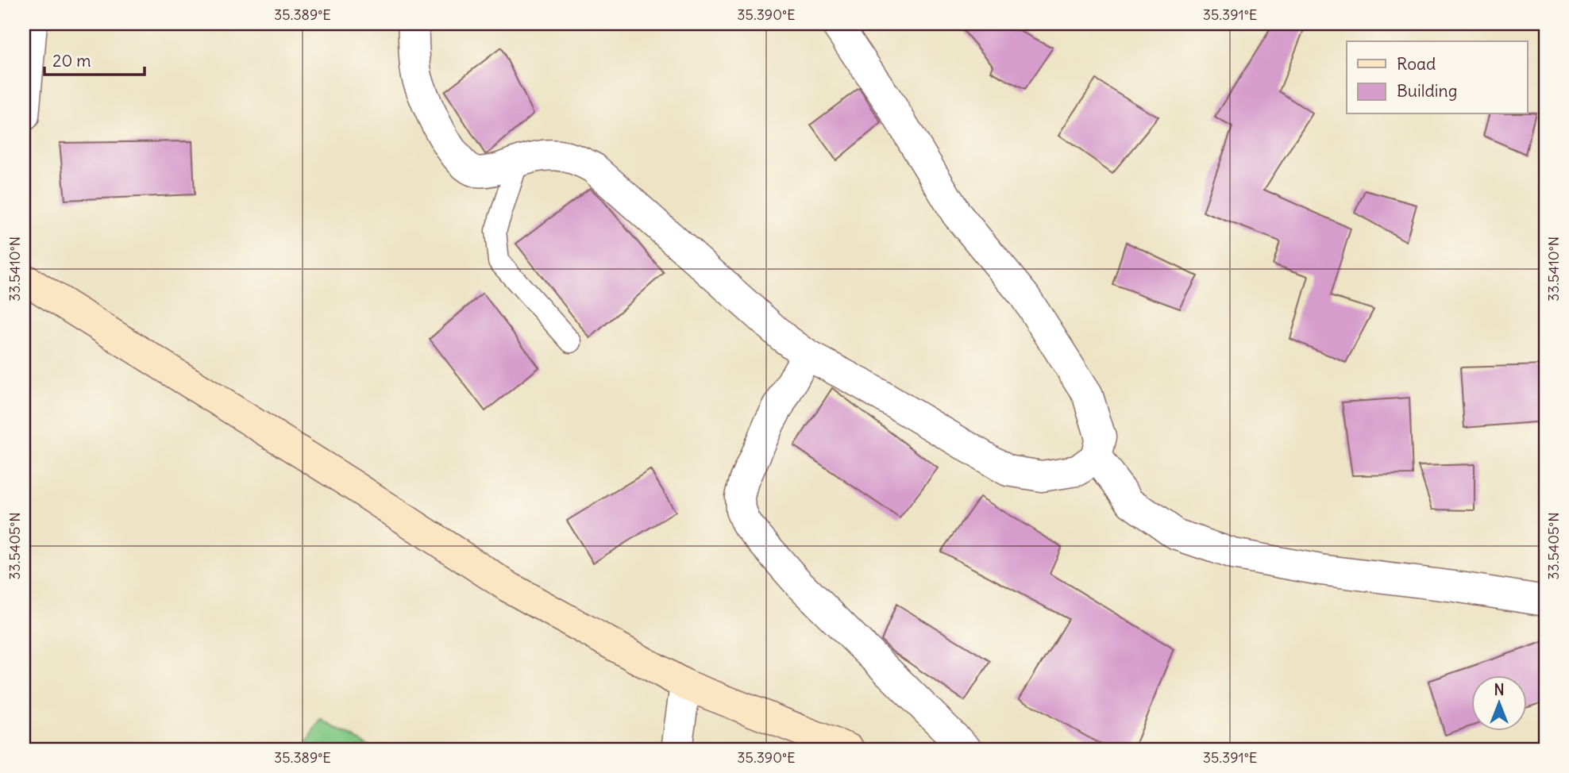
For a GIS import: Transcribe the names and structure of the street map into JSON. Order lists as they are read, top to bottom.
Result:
{
  "legend": ["Road", "Building"],
  "scale_bar": "20 m",
  "north": "top",
  "coordinates": [
    "35.389°E",
    "35.390°E",
    "35.391°E",
    "33.5410°N",
    "33.5405°N"
  ]
}
